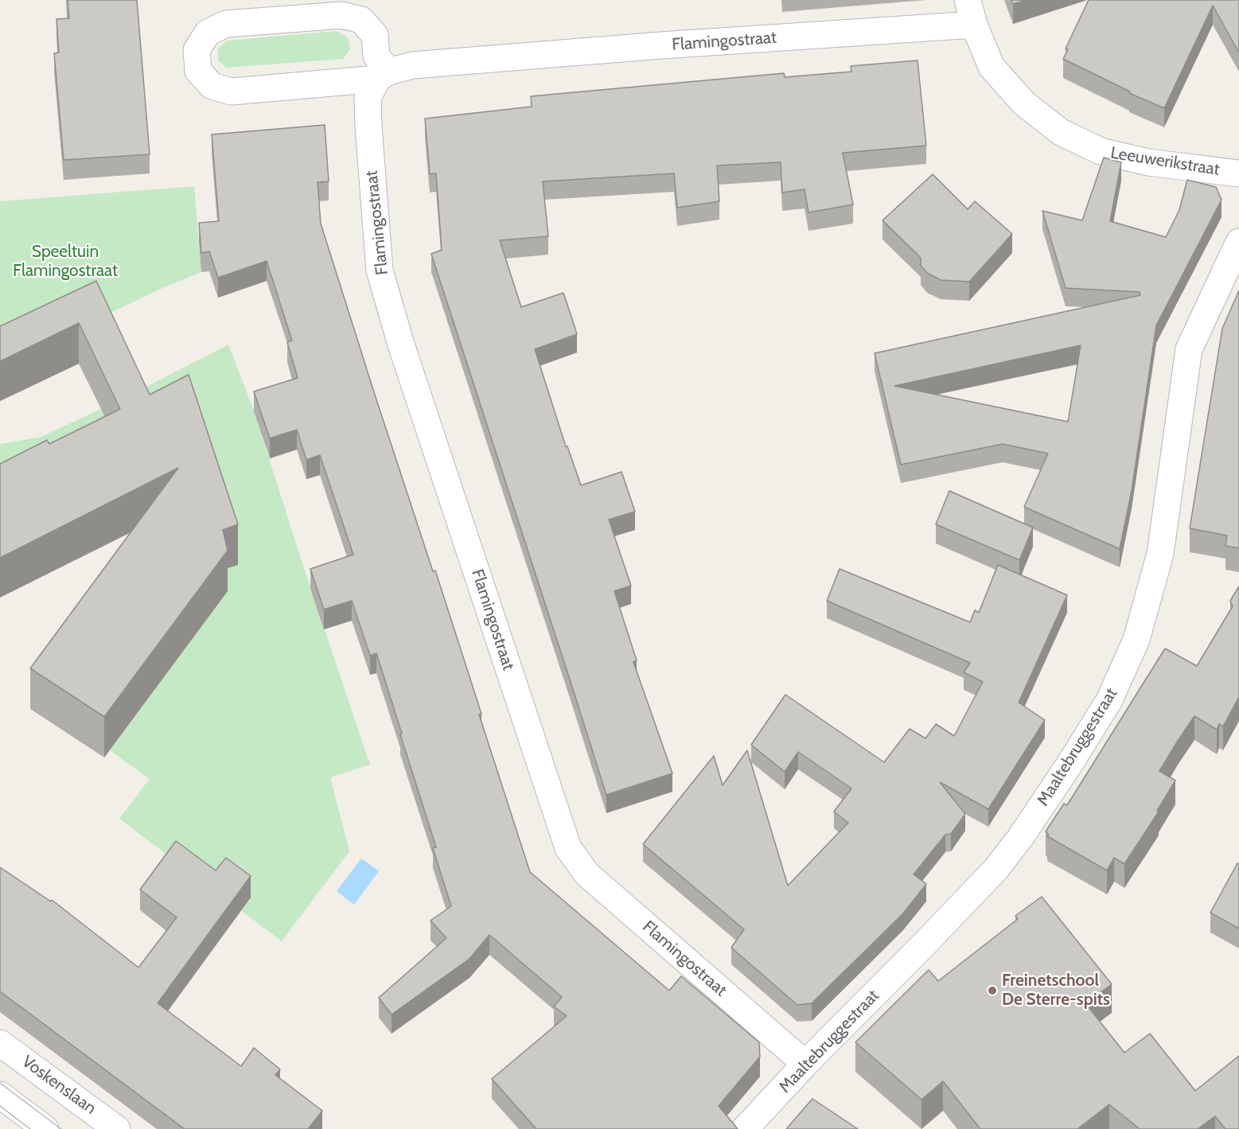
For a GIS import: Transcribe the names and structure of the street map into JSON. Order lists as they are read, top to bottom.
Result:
{
  "streets": {
    "street": [
      "Flamingostraat",
      "Leeuwerikstraat",
      "Maaltebruggestraat",
      "Voskenslaan"
    ]
  },
  "crossings": [
    ["Flamingostraat", "Leeuwerikstraat"],
    ["Flamingostraat", "Maaltebruggestraat"]
  ],
  "parks": ["Speeltuin Flamingostraat"],
  "places": ["Freinetschool De Sterre-spits"]
}
